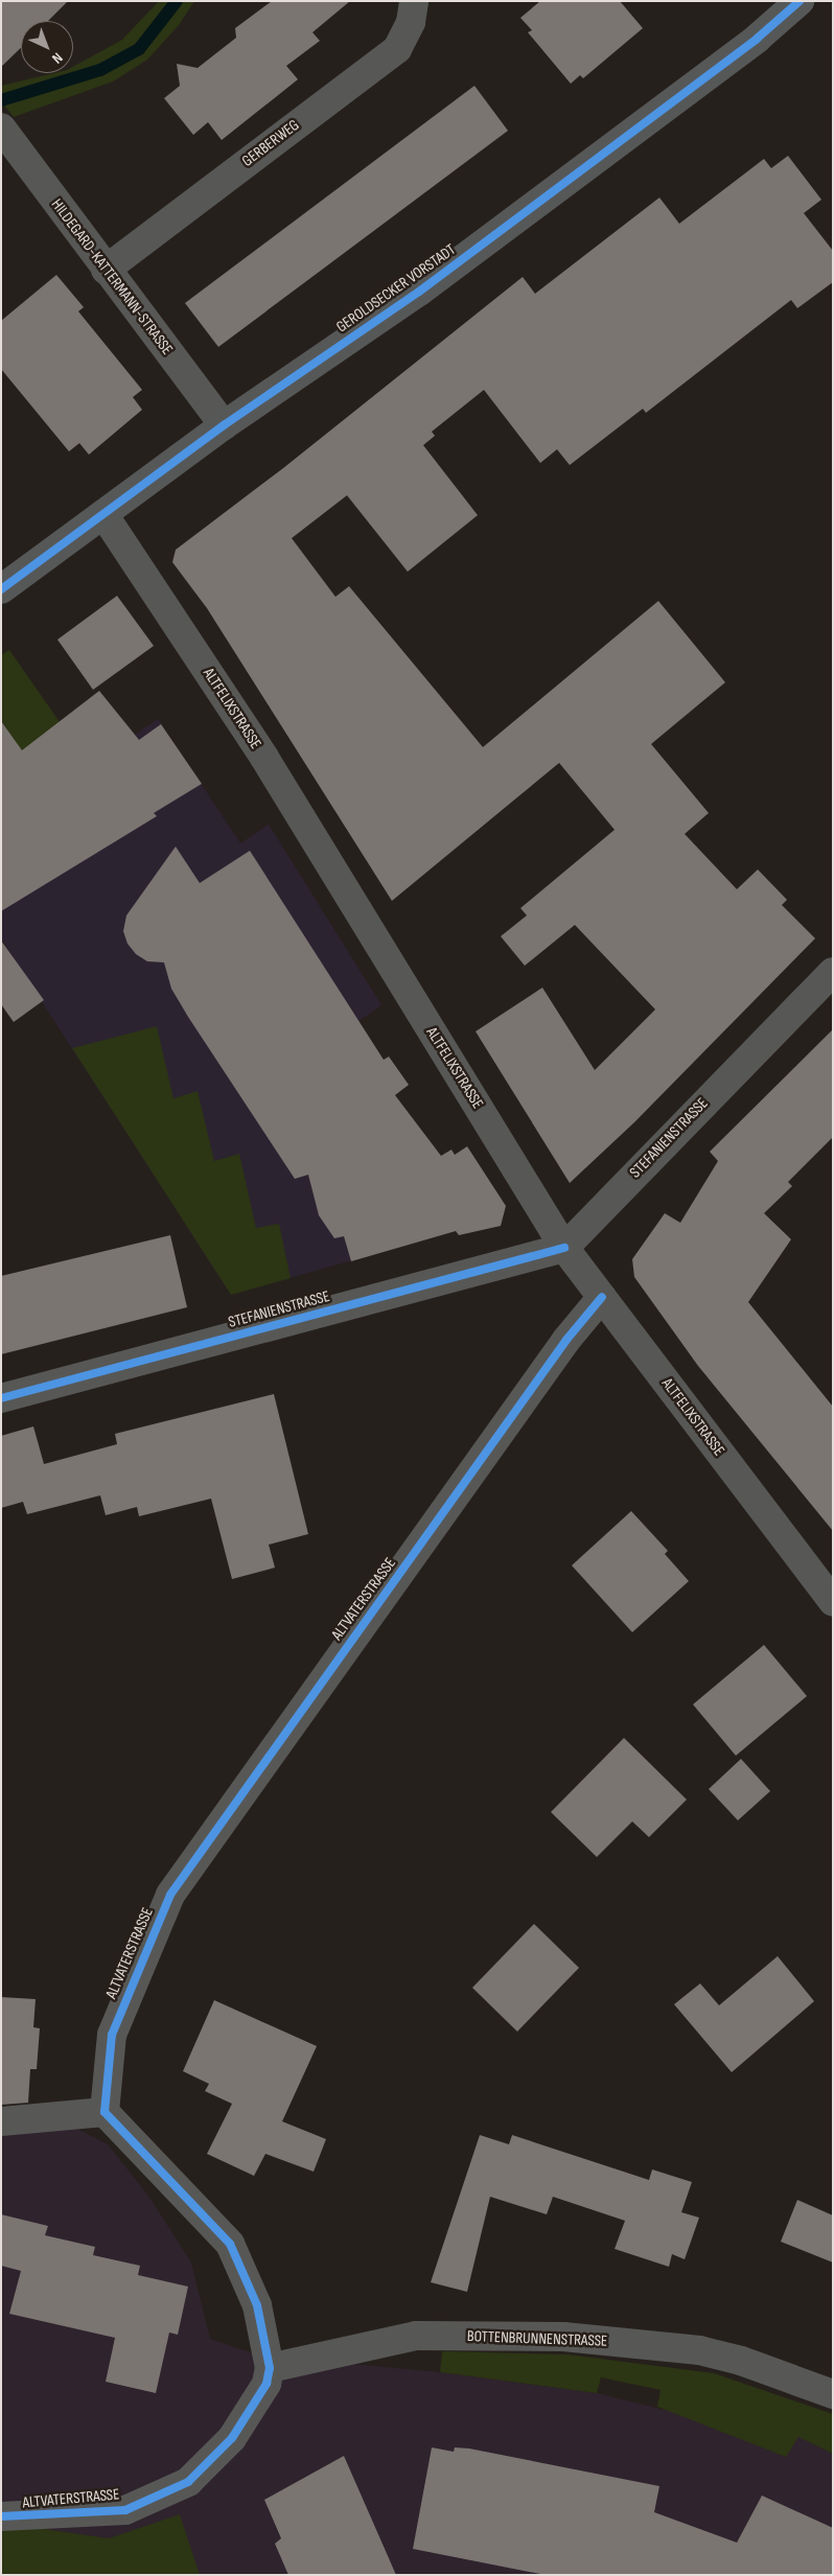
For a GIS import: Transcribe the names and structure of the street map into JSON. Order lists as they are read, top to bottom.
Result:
{
  "streets": {
    "main road": ["GEROLDSECKER VORSTADT"],
    "street": [
      "GERBERWEG",
      "HILDEGARD-KATTERMANN-STRASSE",
      "ALTFELIXSTRASSE",
      "STEFANIENSTRASSE",
      "ALTVATERSTRASSE",
      "BOTTENBRUNNENSTRASSE"
    ]
  },
  "crossings": [
    ["GERBERWEG", "HILDEGARD-KATTERMANN-STRASSE"],
    ["HILDEGARD-KATTERMANN-STRASSE", "GEROLDSECKER VORSTADT"],
    ["GEROLDSECKER VORSTADT", "ALTFELIXSTRASSE"],
    ["ALTFELIXSTRASSE", "STEFANIENSTRASSE"],
    ["ALTFELIXSTRASSE", "ALTVATERSTRASSE"],
    ["ALTVATERSTRASSE", "BOTTENBRUNNENSTRASSE"]
  ],
  "north": "bottom right"
}
